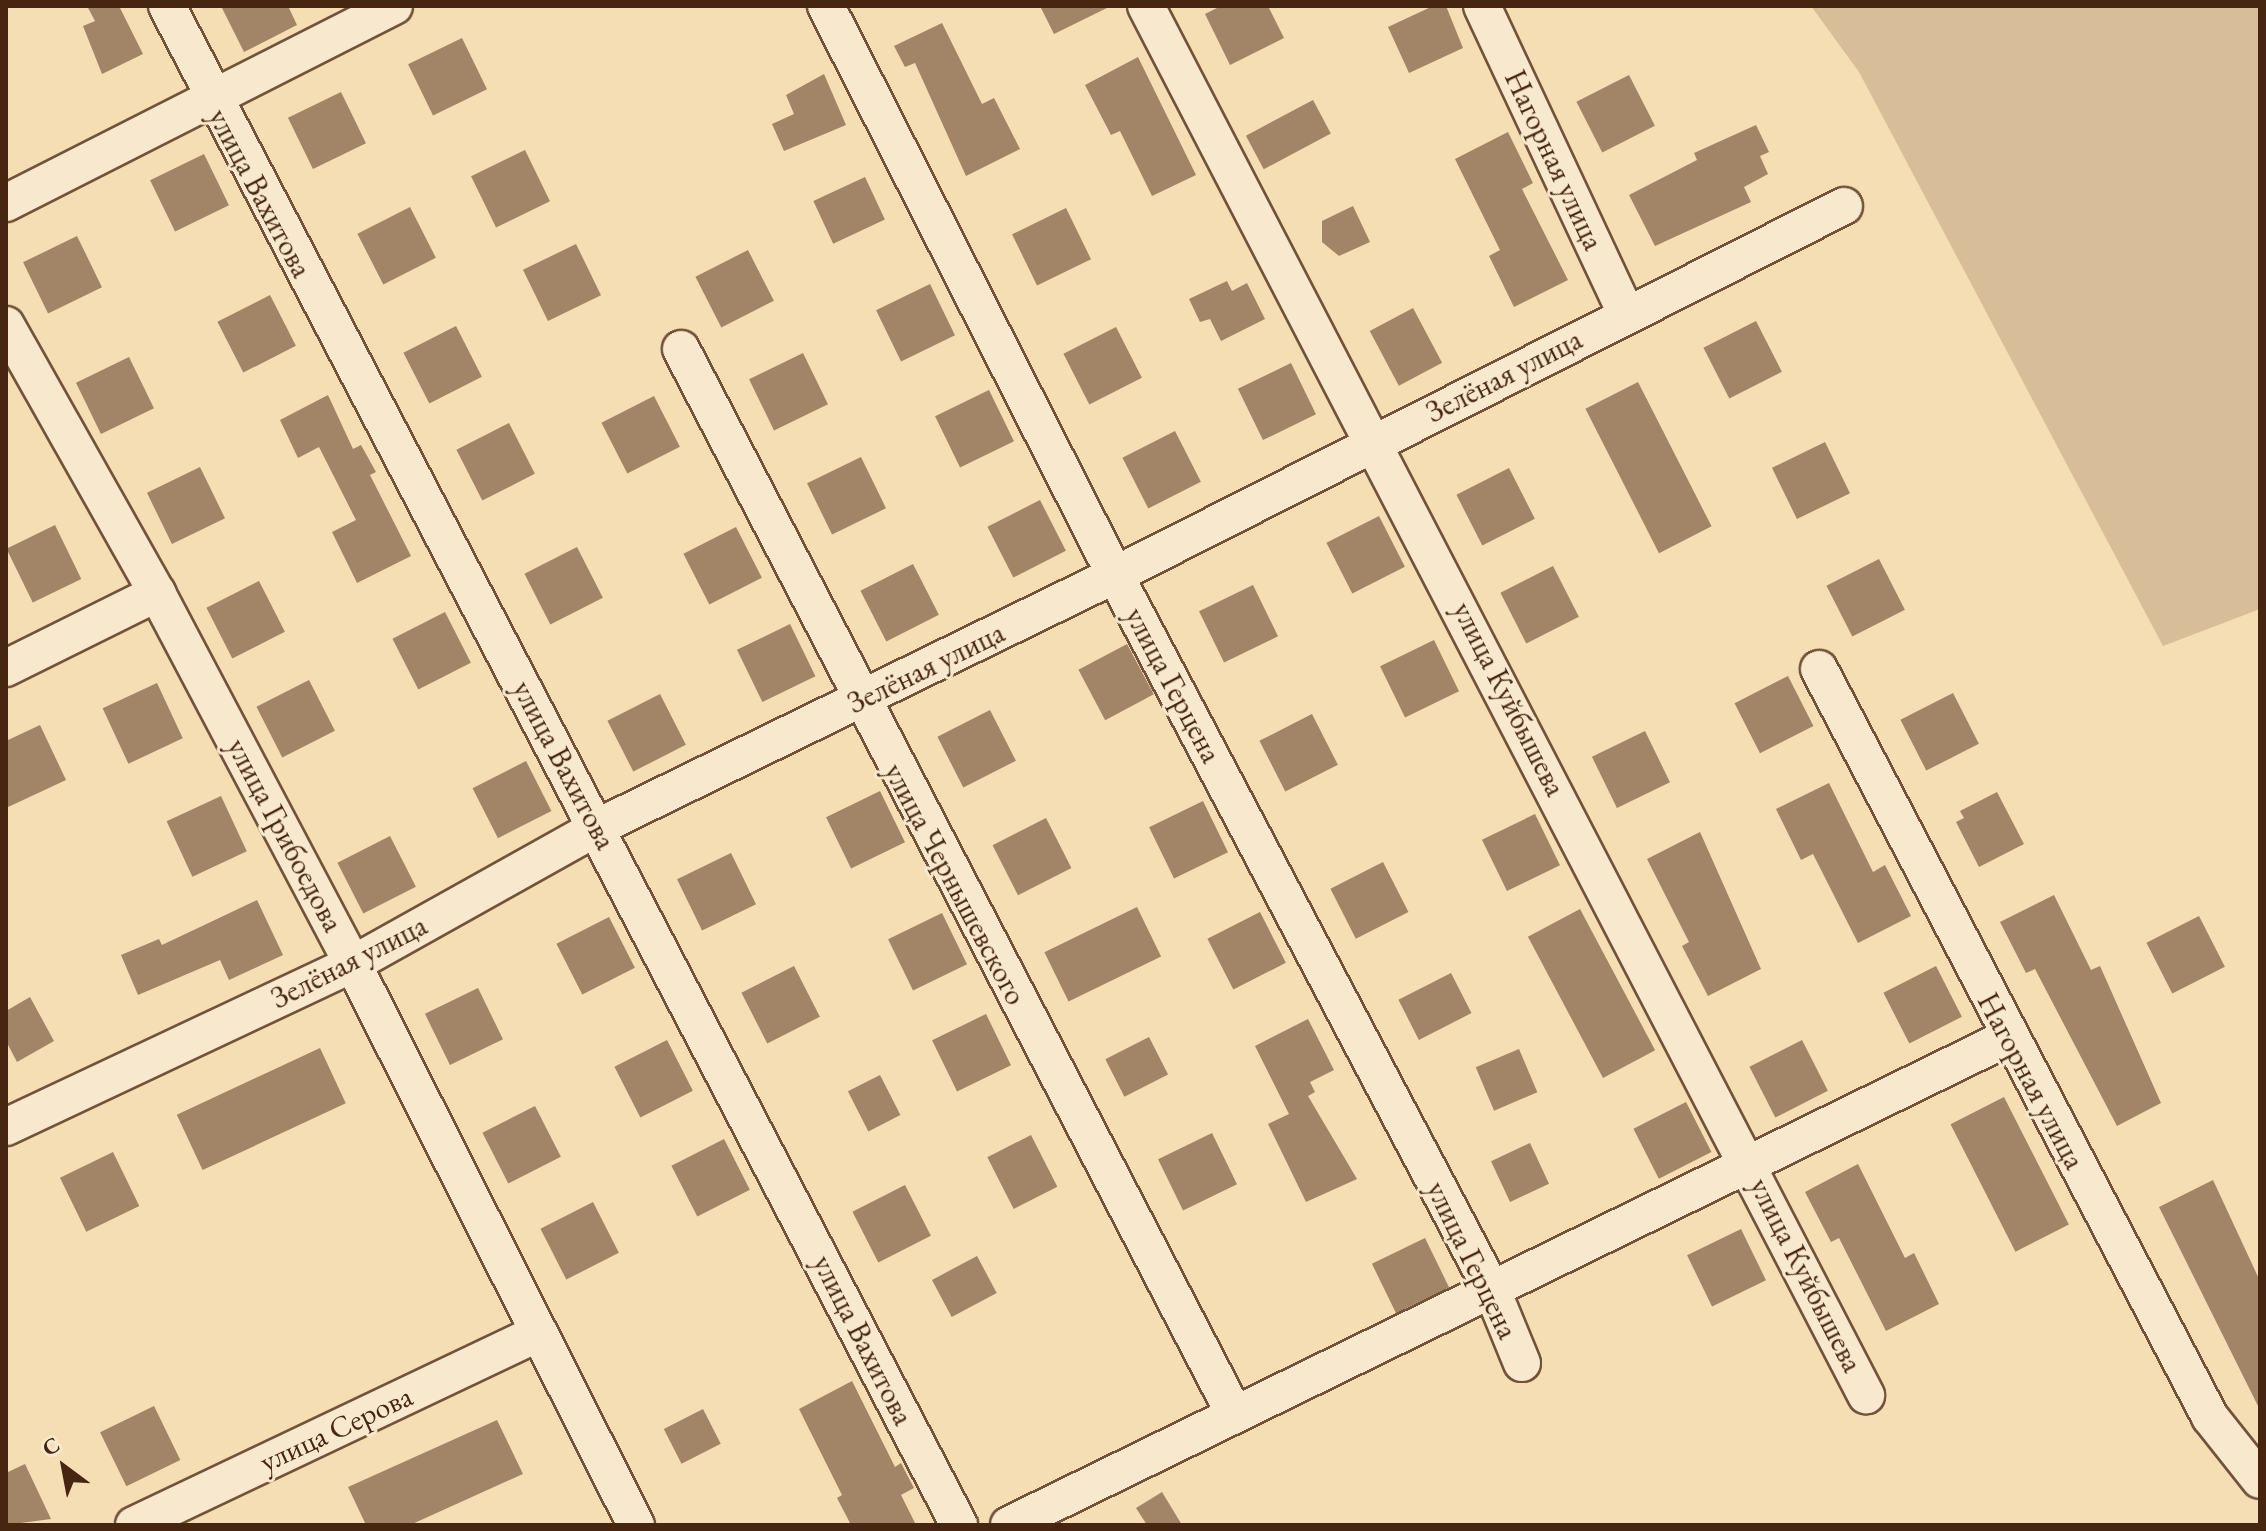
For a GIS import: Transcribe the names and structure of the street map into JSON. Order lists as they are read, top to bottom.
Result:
{
  "streets": {
    "street": [
      "Нагорная улица",
      "улица Вахитова",
      "Зелёная улица",
      "улица Герцена",
      "улица Куйбышева",
      "улица Грибоедова",
      "улица Чернышевского",
      "улица Серова"
    ]
  },
  "crossings": [
    ["Нагорная улица", "Зелёная улица"],
    ["улица Вахитова", "Зелёная улица"],
    ["Зелёная улица", "улица Герцена"],
    ["Зелёная улица", "улица Куйбышева"],
    ["Зелёная улица", "улица Грибоедова"],
    ["Зелёная улица", "улица Чернышевского"],
    ["улица Грибоедова", "улица Серова"]
  ],
  "north": "top left"
}
